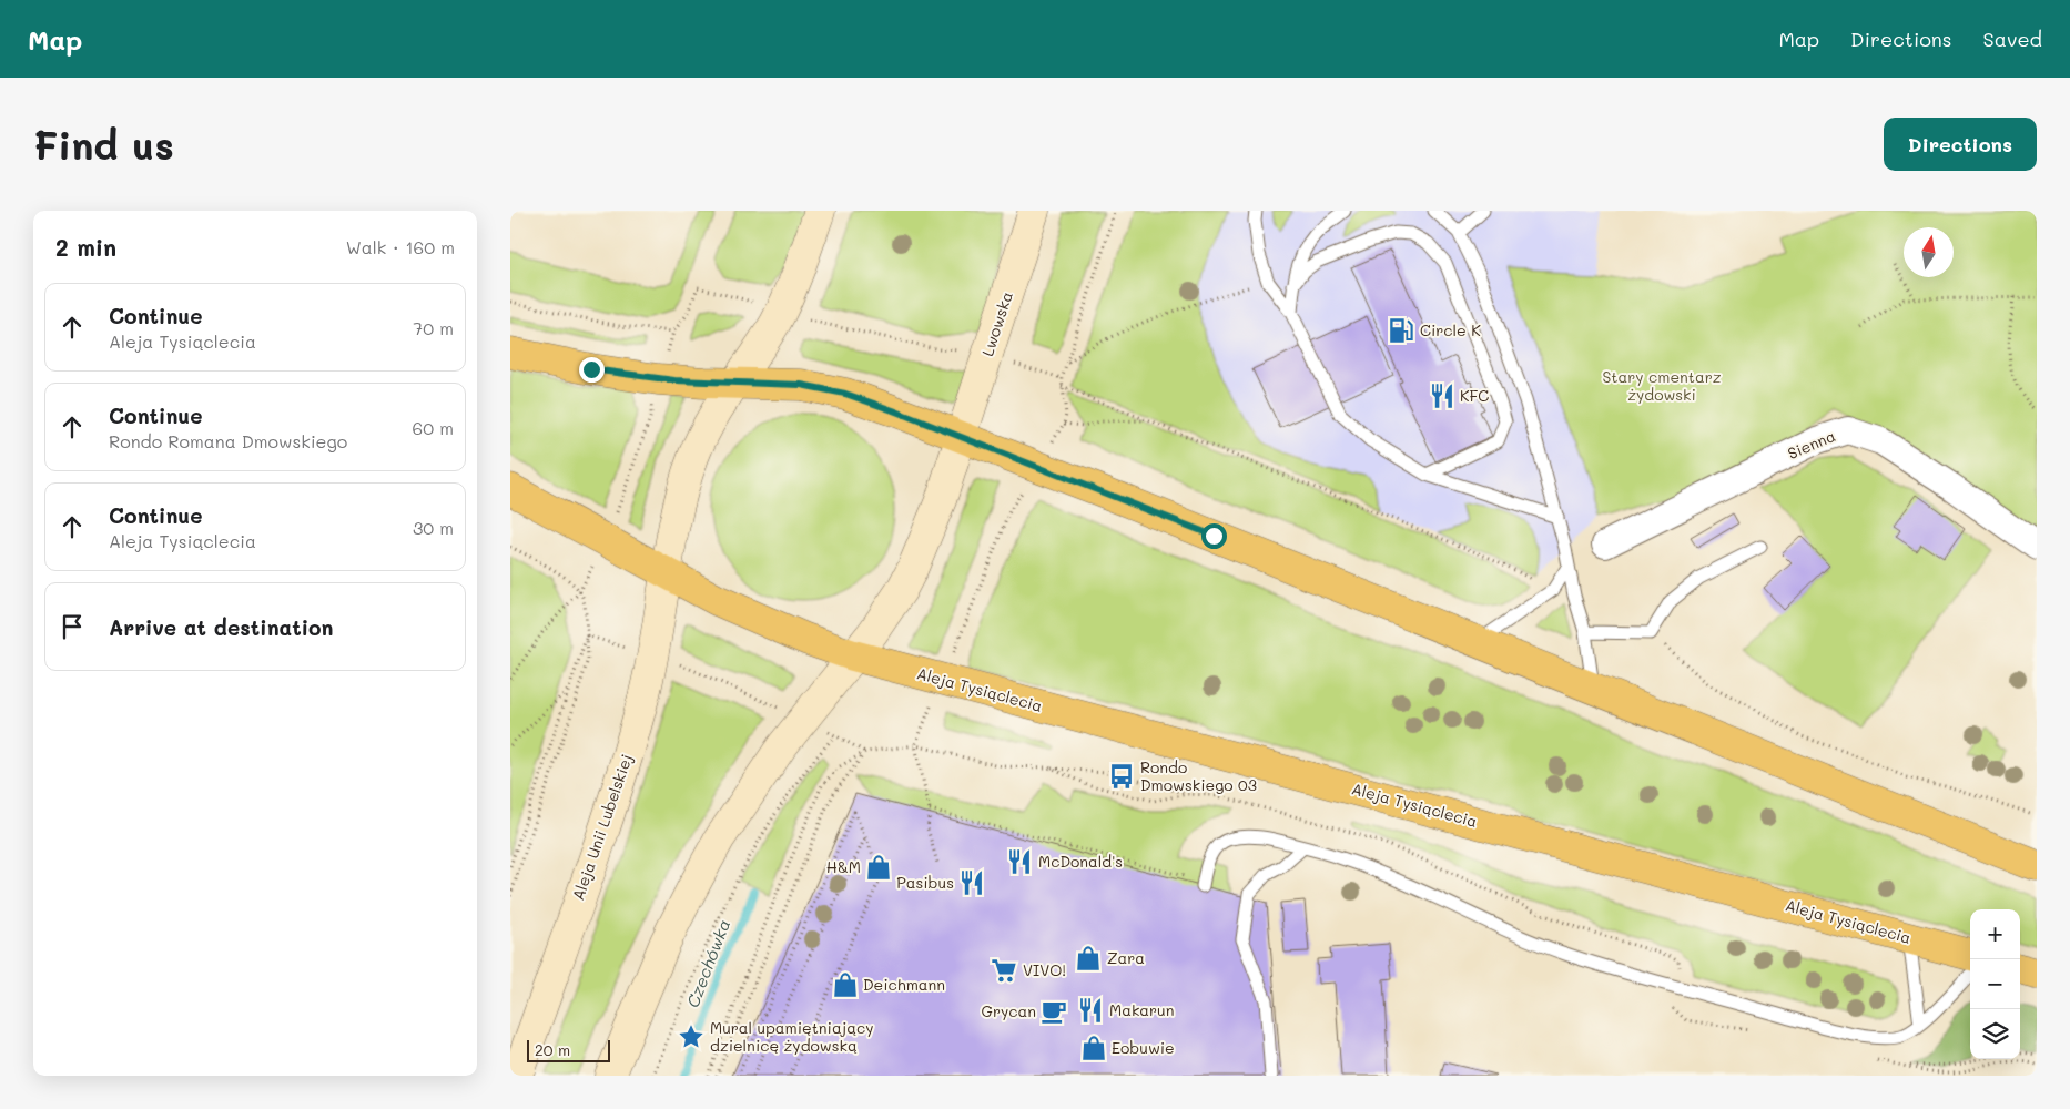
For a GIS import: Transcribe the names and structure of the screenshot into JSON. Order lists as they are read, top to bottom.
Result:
{
  "streets": {
    "main road": ["Lwowska", "Aleja Tysiąclecia", "Aleja Unii Lubelskiej"],
    "street": ["Sienna"]
  },
  "crossings": [
    ["Lwowska", "Aleja Tysiąclecia"],
    ["Aleja Tysiąclecia", "Aleja Unii Lubelskiej"]
  ],
  "water": ["Czechówka"],
  "parks": ["Stary cmentarz żydowski"],
  "places": {
    "fuel station": ["Circle K"],
    "restaurant": [
      "KFC",
      "McDonald's",
      "Pasibus",
      "Makarun"
    ],
    "bus stop": ["Rondo Dmowskiego 03"],
    "shop": [
      "H&M",
      "Zara",
      "Deichmann",
      "Eobuwie"
    ],
    "supermarket": ["VIVO!"],
    "cafe": ["Grycan"],
    "place": ["Mural upamiętniający dzielnicę żydowską"]
  },
  "scale_bar": "20 m",
  "north": "top",
  "page": {
    "header": "Map",
    "nav": ["Map", "Directions", "Saved"],
    "buttons": "Directions",
    "title": "Find us",
    "heading": ["2 min", "Walk · 160 m"],
    "list": [
      ["Continue", "Aleja Tysiąclecia", "70 m"],
      ["Continue", "Rondo Romana Dmowskiego", "60 m"],
      ["Continue", "Aleja Tysiąclecia", "30 m"],
      "Arrive at destination"
    ],
    "map_buttons": ["+", "−"],
    "scale": "20 m"
  }
}
